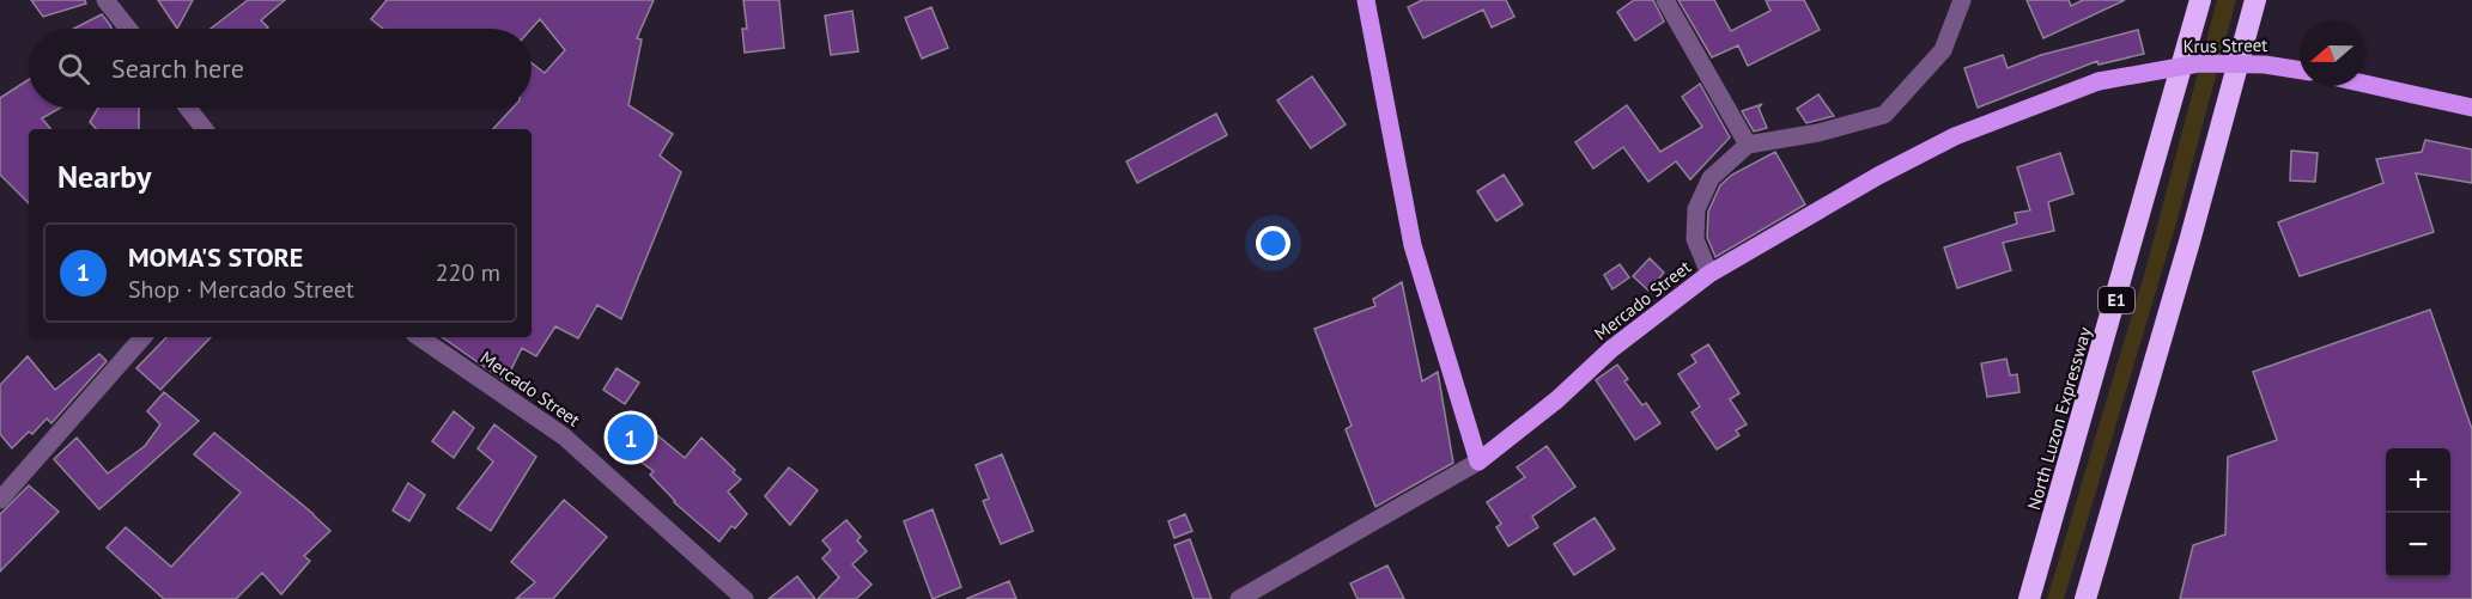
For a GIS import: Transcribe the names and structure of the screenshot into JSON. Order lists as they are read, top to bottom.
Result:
{
  "streets": {
    "highway": ["E1", "North Luzon Expressway"],
    "main road": ["Krus Street", "Mercado Street"]
  },
  "crossings": [
    ["Krus Street", "Mercado Street"]
  ],
  "north": "left",
  "page": {
    "search": "Search here",
    "heading": "Nearby",
    "list": [
      {
        "mark": "1",
        "name": "MOMA'S STORE",
        "note": "Shop · Mercado Street",
        "value": "220 m"
      }
    ],
    "pins": "1",
    "map_buttons": ["+", "−"]
  }
}
